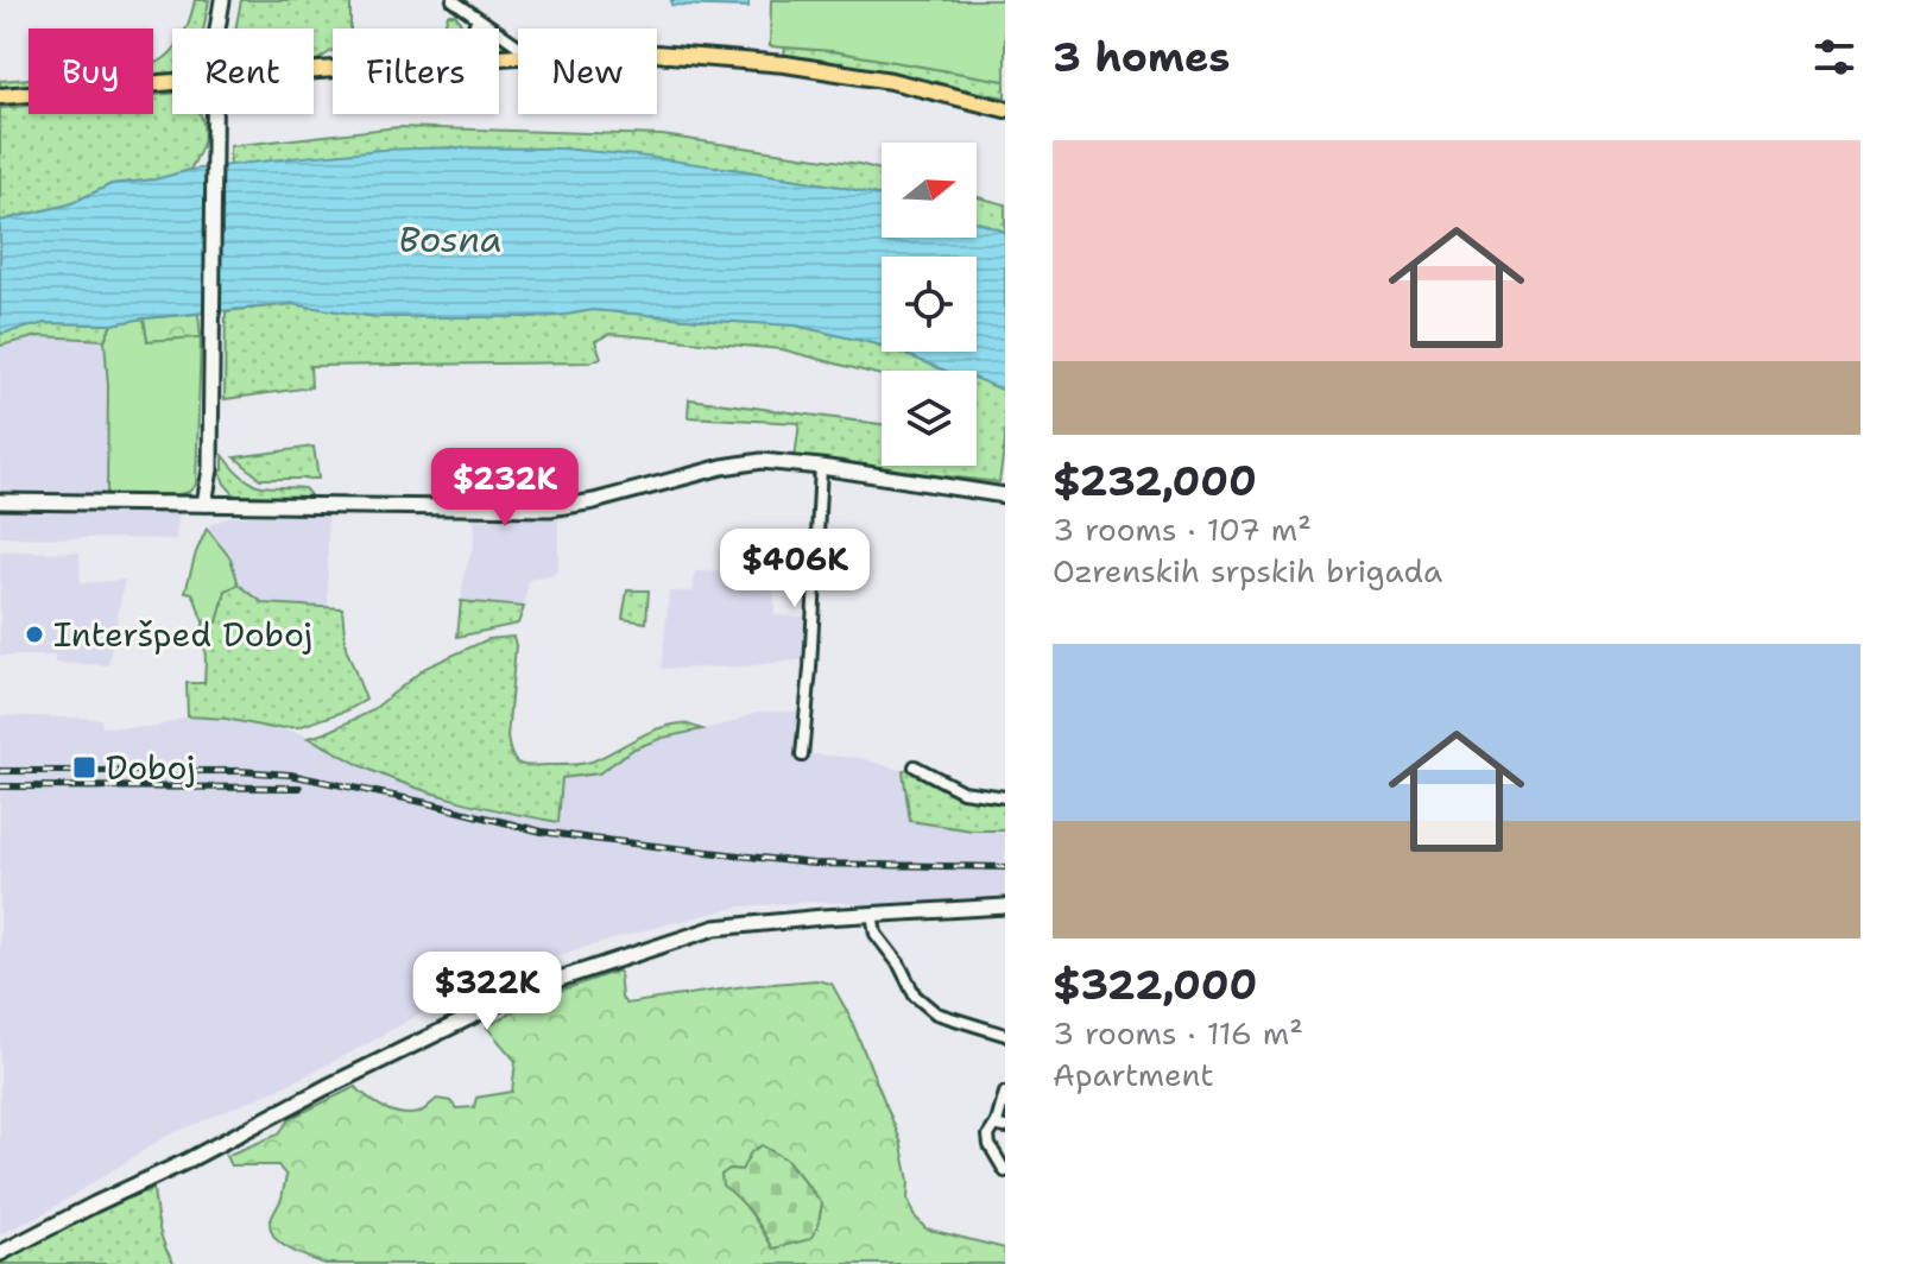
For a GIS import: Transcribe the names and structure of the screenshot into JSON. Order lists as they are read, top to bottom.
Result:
{
  "water": ["Bosna"],
  "places": {
    "other": ["Interšped Doboj"],
    "transit": ["Doboj"]
  },
  "north": "right",
  "page": {
    "heading": "3 homes",
    "chip": [
      "Buy",
      "Rent",
      "Filters",
      "New"
    ],
    "list": [
      {
        "name": "$232,000",
        "note": "3 rooms · 107 m² · Ozrenskih srpskih brigada"
      },
      {
        "name": "$322,000",
        "note": "3 rooms · 116 m² · Apartment"
      }
    ],
    "price": ["$232K", "$406K", "$322K"]
  }
}
